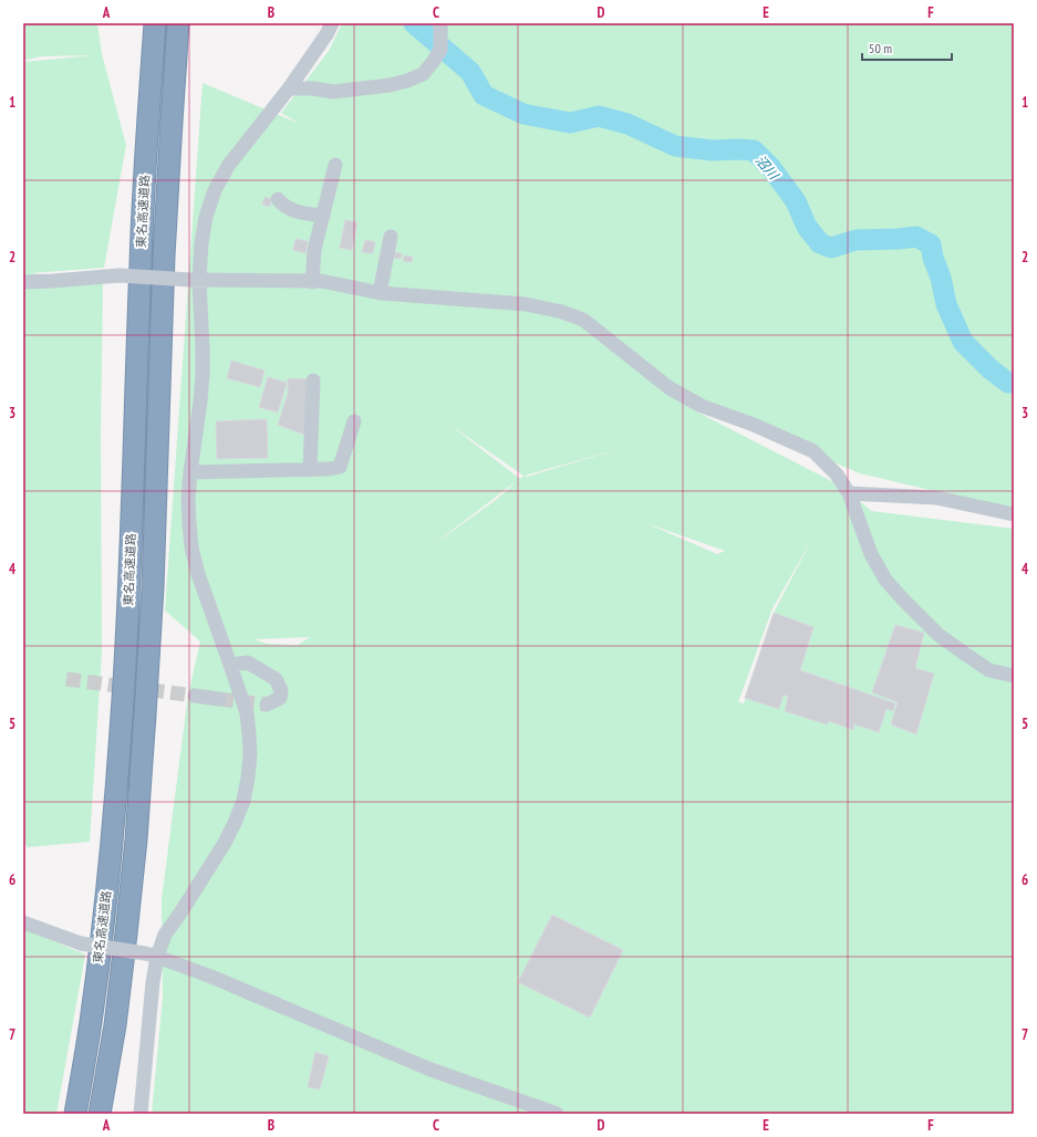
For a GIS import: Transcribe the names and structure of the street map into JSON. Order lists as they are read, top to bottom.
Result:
{
  "streets": {
    "highway": ["東名高速道路"]
  },
  "water": ["沼川"],
  "scale_bar": "50 m",
  "grid": {
    "columns": [
      "A",
      "B",
      "C",
      "D",
      "E",
      "F"
    ],
    "rows": [
      "1",
      "2",
      "3",
      "4",
      "5",
      "6",
      "7"
    ]
  }
}
